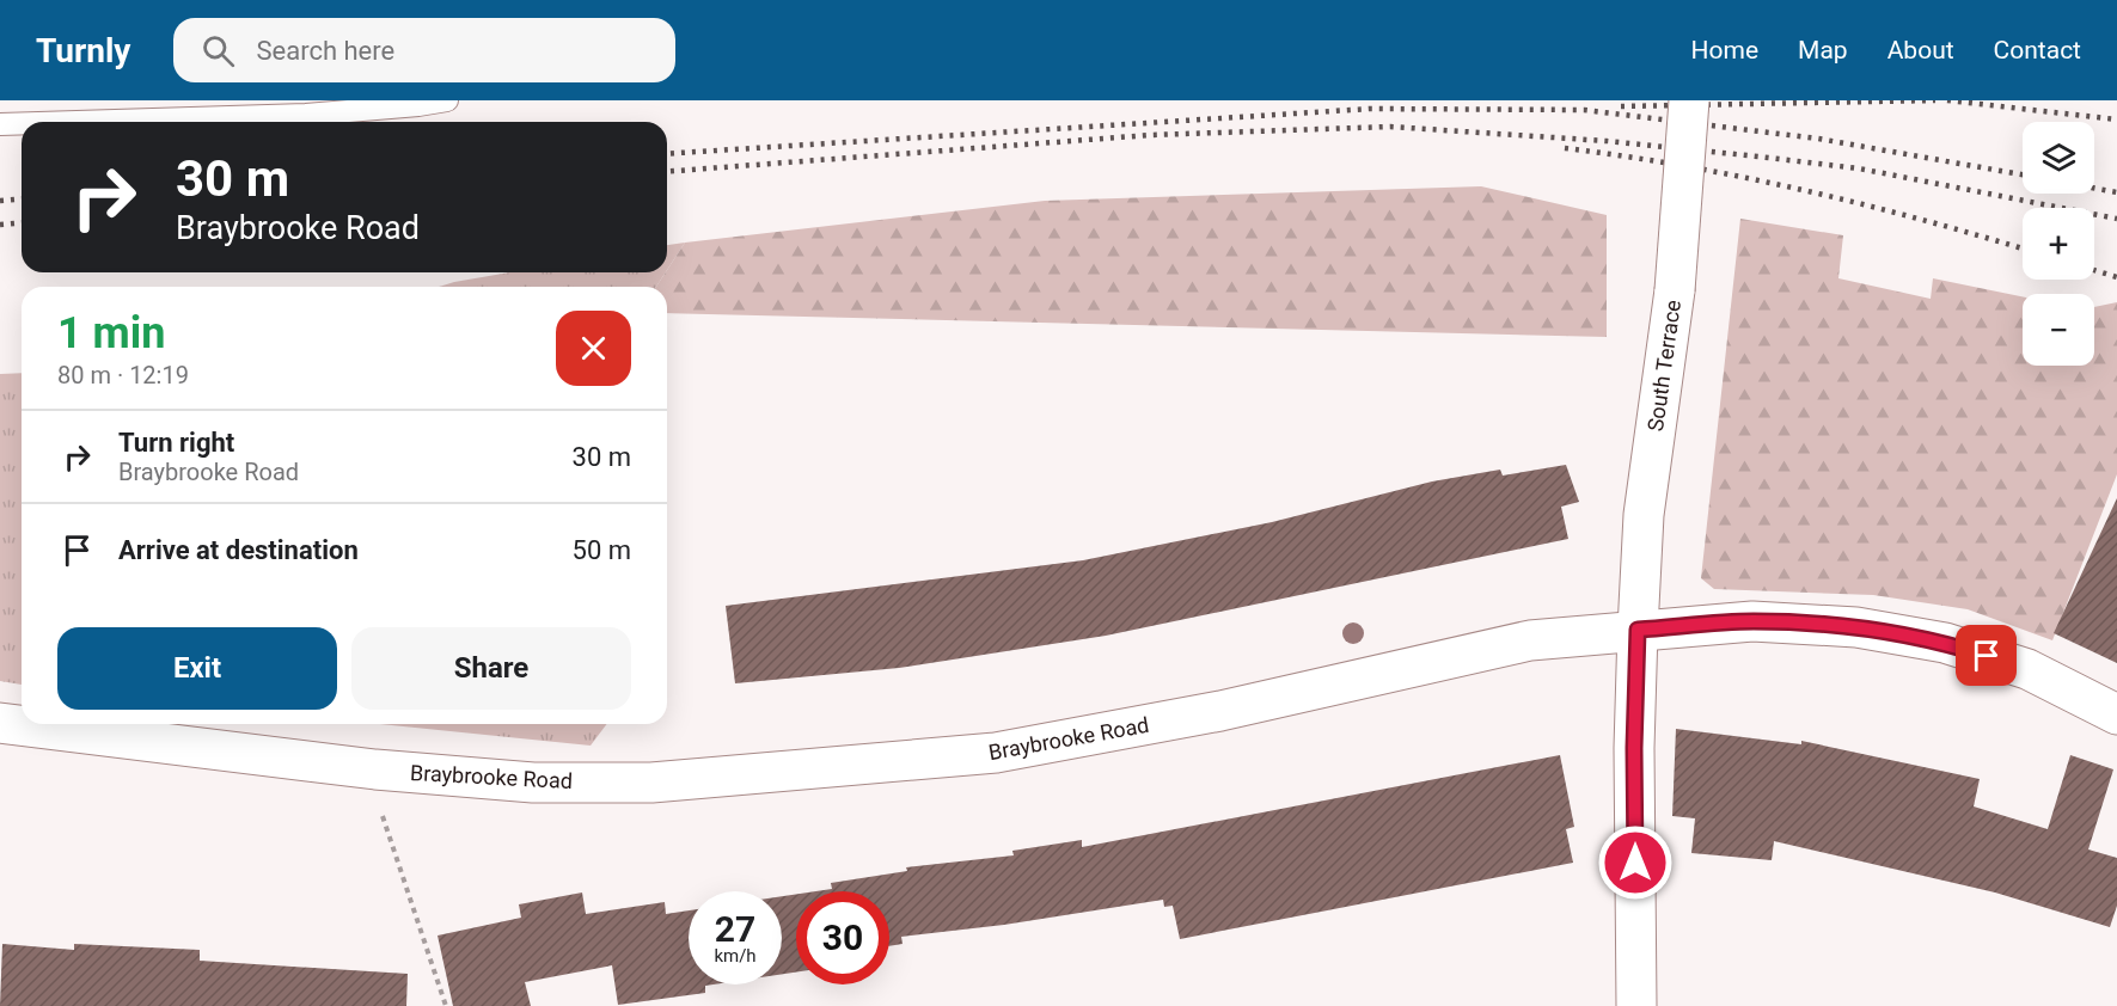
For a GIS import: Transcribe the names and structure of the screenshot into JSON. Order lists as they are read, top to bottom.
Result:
{
  "streets": {
    "street": ["South Terrace", "Braybrooke Road"]
  },
  "crossings": [
    ["South Terrace", "Braybrooke Road"]
  ],
  "page": {
    "header": "Turnly",
    "search": "Search here",
    "nav": [
      "Home",
      "Map",
      "About",
      "Contact"
    ],
    "map_buttons": ["+", "−"],
    "turn": ["30 m", "Braybrooke Road"],
    "heading": ["1 min", "80 m · 12:19"],
    "list": [
      {
        "name": "Turn right",
        "note": "Braybrooke Road",
        "value": "30 m"
      },
      {
        "name": "Arrive at destination",
        "value": "50 m"
      }
    ],
    "buttons": ["Exit", "Share"],
    "speed": "27 km/h",
    "limit": "30"
  }
}
